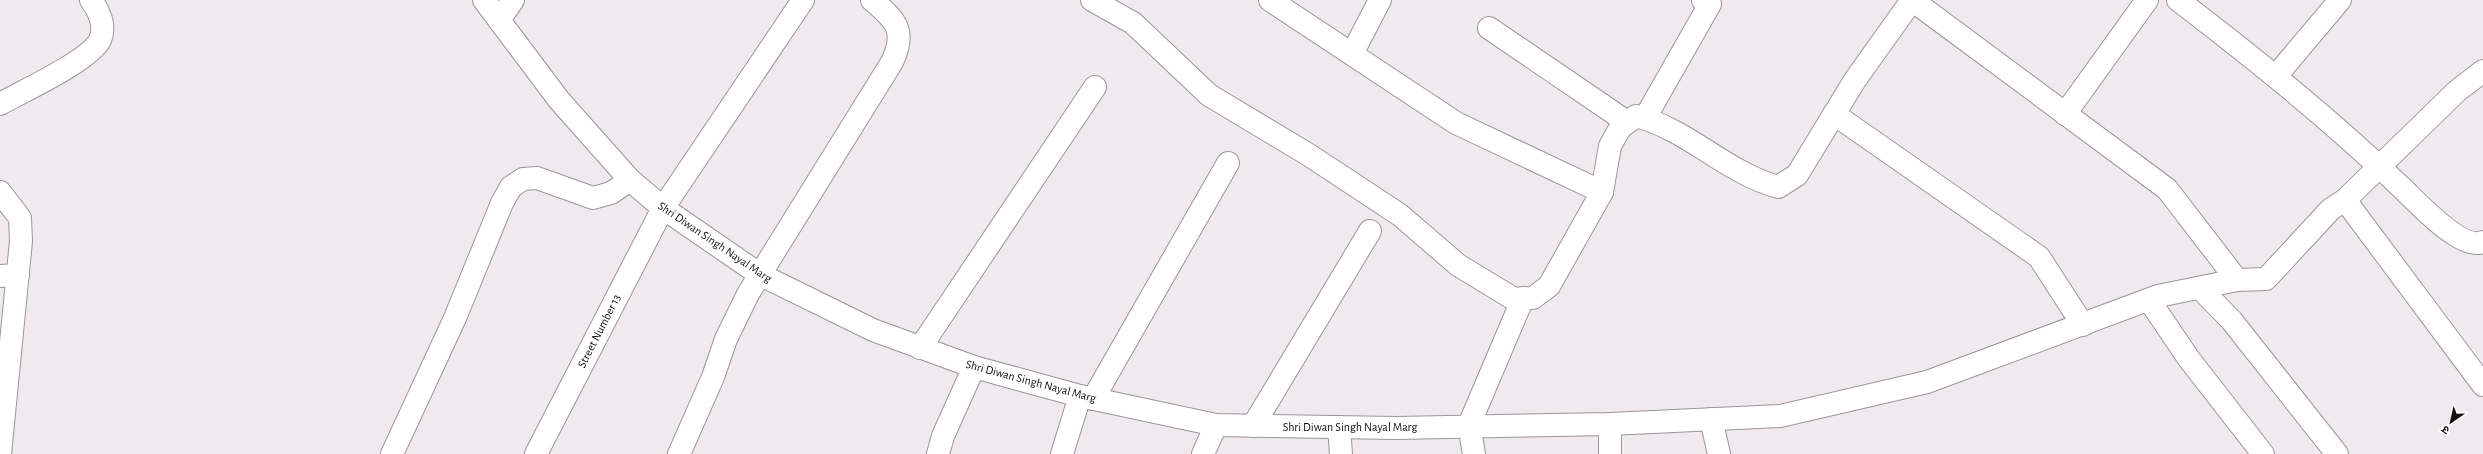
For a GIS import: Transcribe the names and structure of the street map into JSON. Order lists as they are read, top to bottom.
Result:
{
  "streets": {
    "street": ["Shri Diwan Singh Nayal Marg", "Street Number 13"]
  },
  "crossings": [
    ["Shri Diwan Singh Nayal Marg", "Street Number 13"]
  ],
  "north": "bottom left"
}
